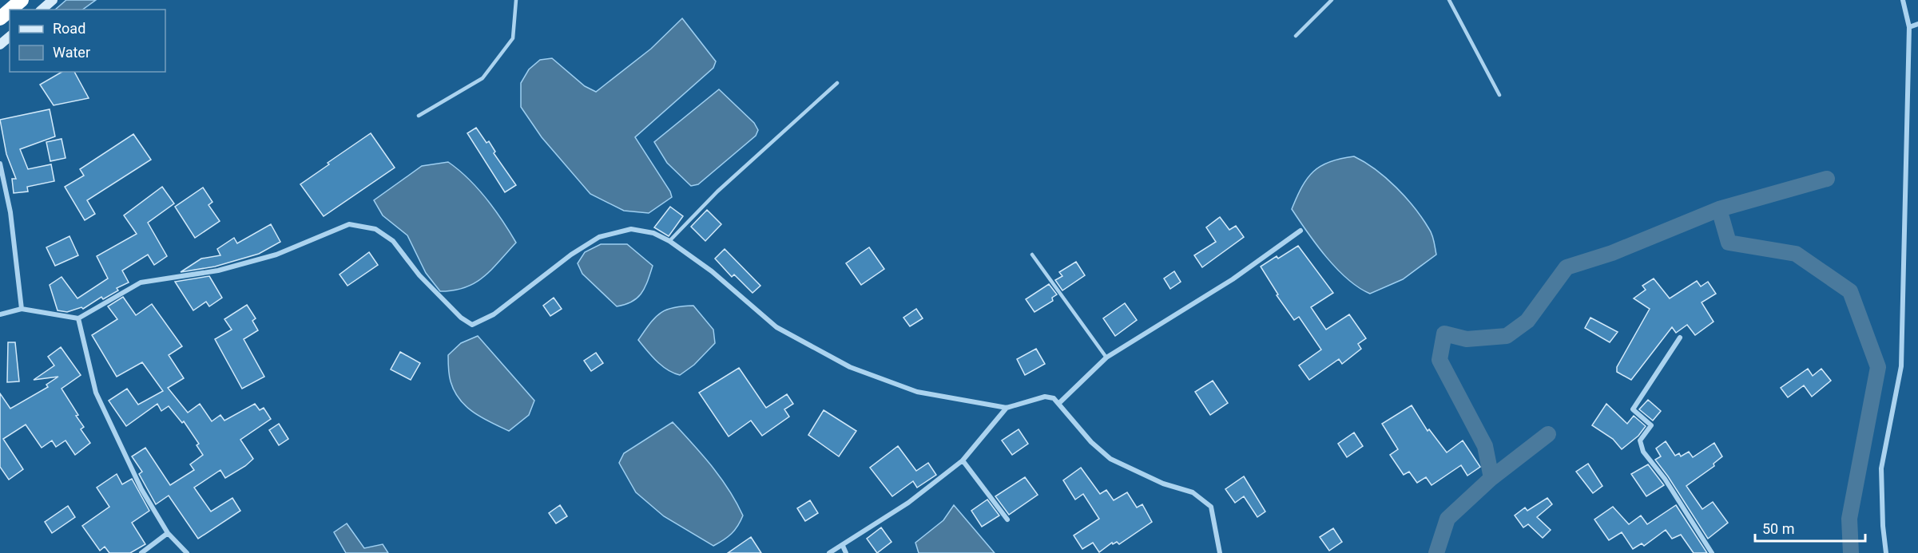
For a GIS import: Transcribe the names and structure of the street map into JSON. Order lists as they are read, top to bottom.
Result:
{
  "legend": ["Road", "Water"],
  "scale_bar": "50 m"
}
